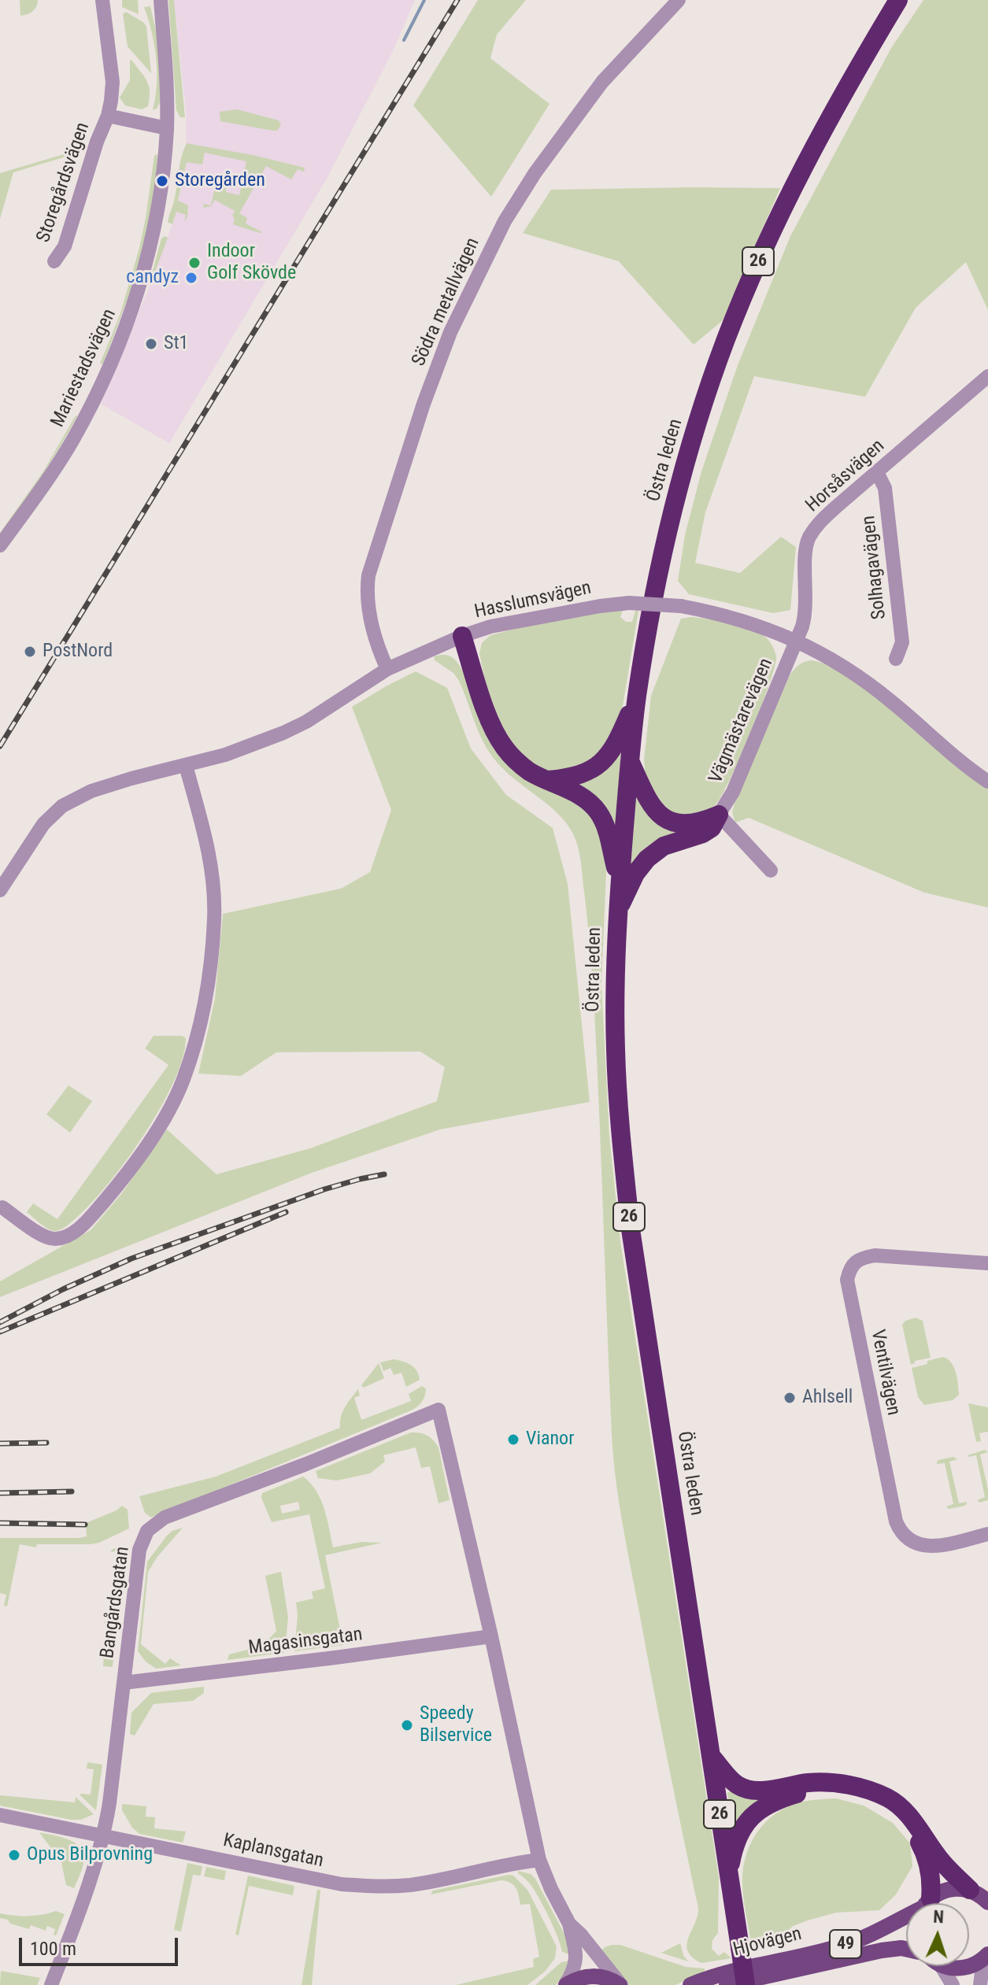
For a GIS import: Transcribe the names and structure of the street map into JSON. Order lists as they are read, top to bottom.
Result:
{
  "streets": {
    "highway": ["26", "Östra leden"],
    "main road": ["Hjovägen", "49"],
    "street": [
      "Storegårdsvägen",
      "Södra metallvägen",
      "Mariestadsvägen",
      "Horsåsvägen",
      "Solhagavägen",
      "Hasslumsvägen",
      "Vägmästarevägen",
      "Ventilvägen",
      "Bangårdsgatan",
      "Magasinsgatan",
      "Kaplansgatan"
    ]
  },
  "crossings": [
    ["Storegårdsvägen", "Mariestadsvägen"],
    ["Södra metallvägen", "Hasslumsvägen"],
    ["Horsåsvägen", "Solhagavägen"],
    ["Horsåsvägen", "Hasslumsvägen"],
    ["Horsåsvägen", "Vägmästarevägen"],
    ["Hasslumsvägen", "Vägmästarevägen"],
    ["Bangårdsgatan", "Magasinsgatan"],
    ["Bangårdsgatan", "Kaplansgatan"]
  ],
  "places": [
    "Storegården",
    "Indoor Golf Skövde",
    "candyz",
    "St1",
    "PostNord",
    "Ahlsell",
    "Vianor",
    "Speedy Bilservice",
    "Opus Bilprovning"
  ],
  "scale_bar": "100 m",
  "north": "top"
}
